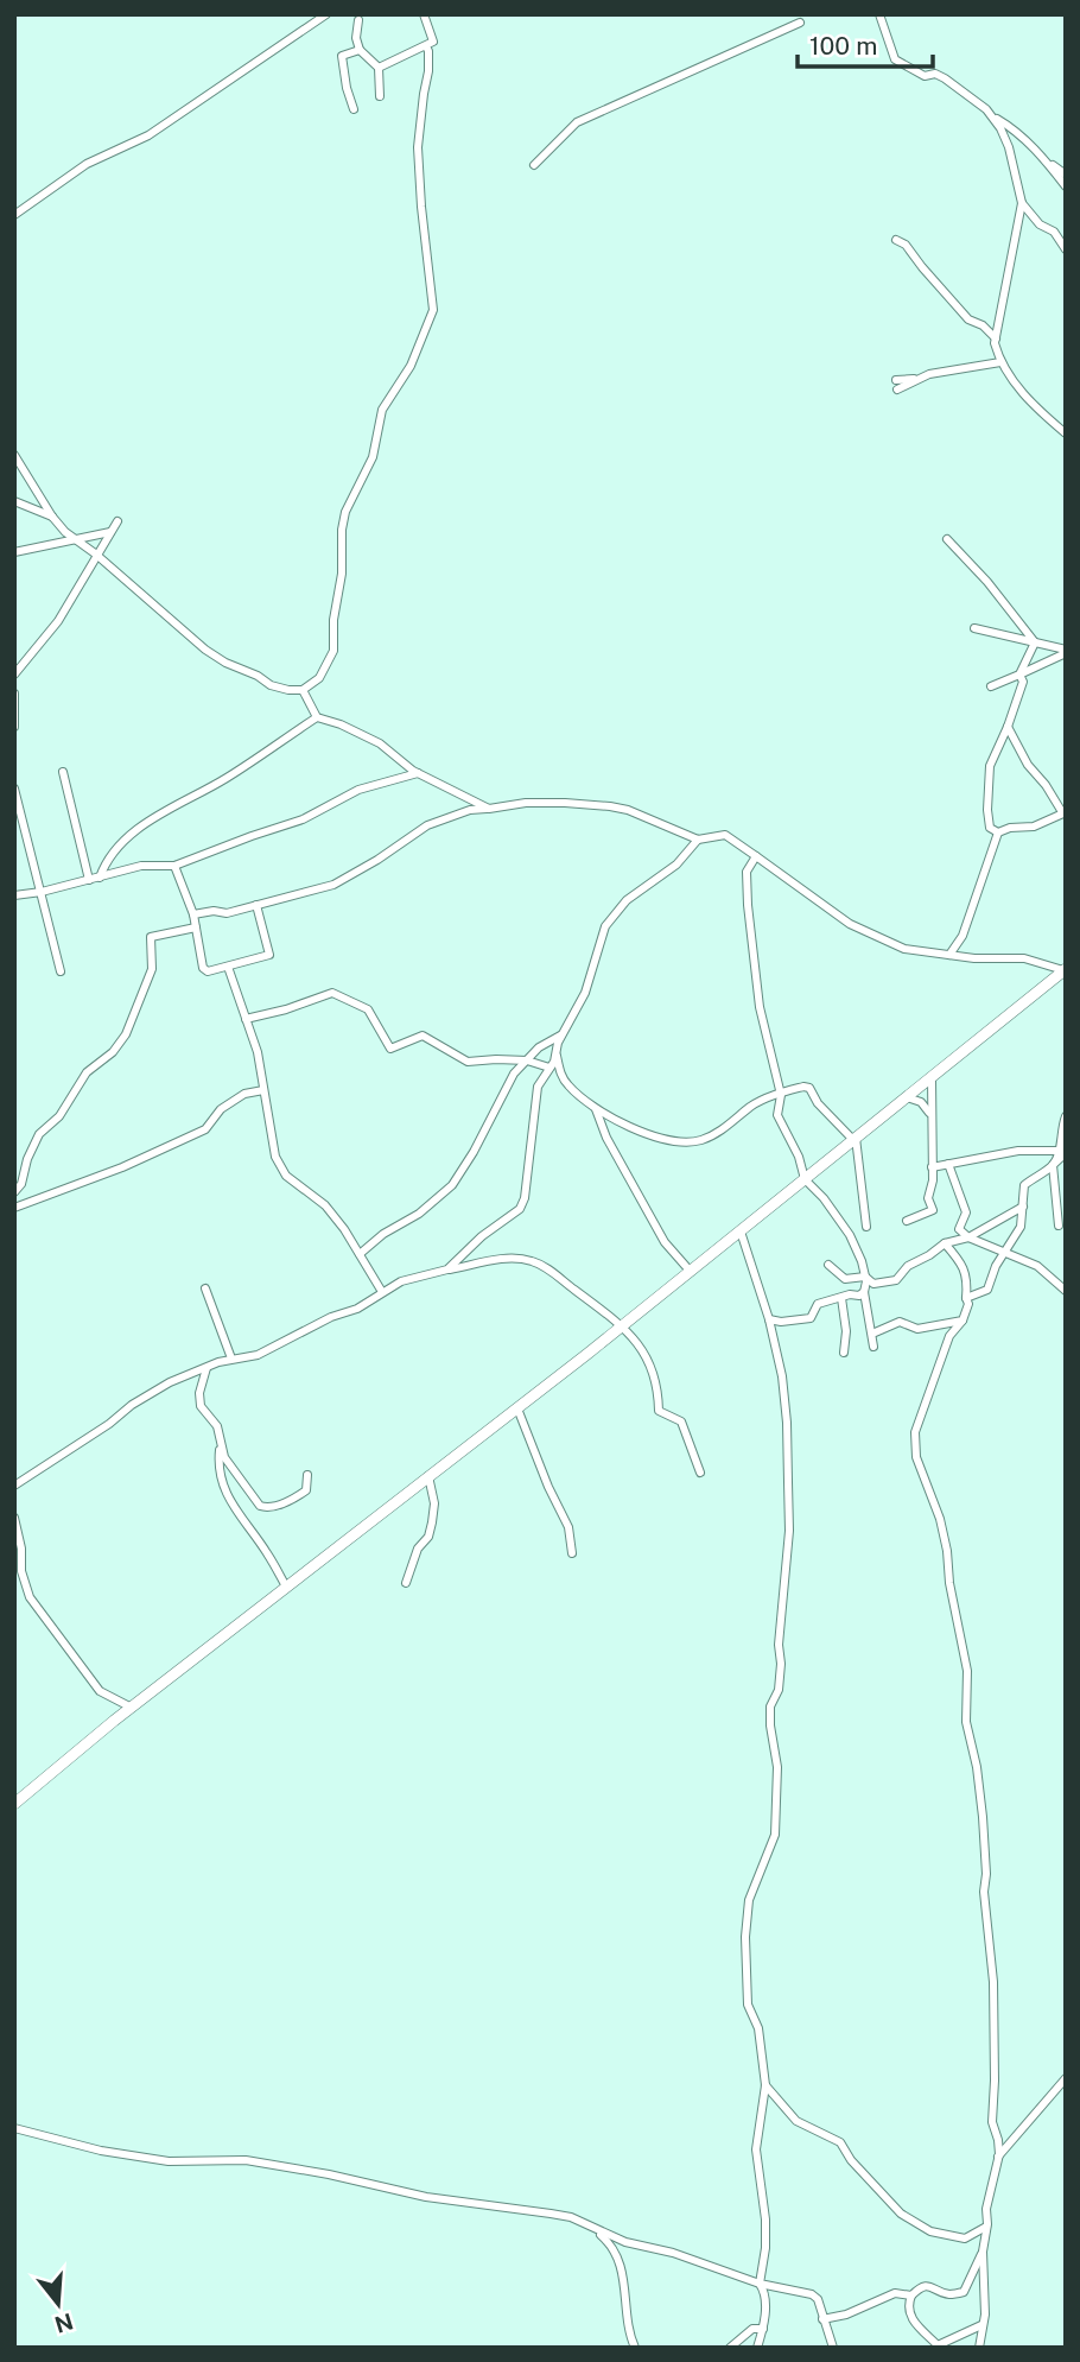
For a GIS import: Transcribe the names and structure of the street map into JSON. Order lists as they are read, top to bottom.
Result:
{
  "scale_bar": "100 m",
  "north": "bottom"
}
